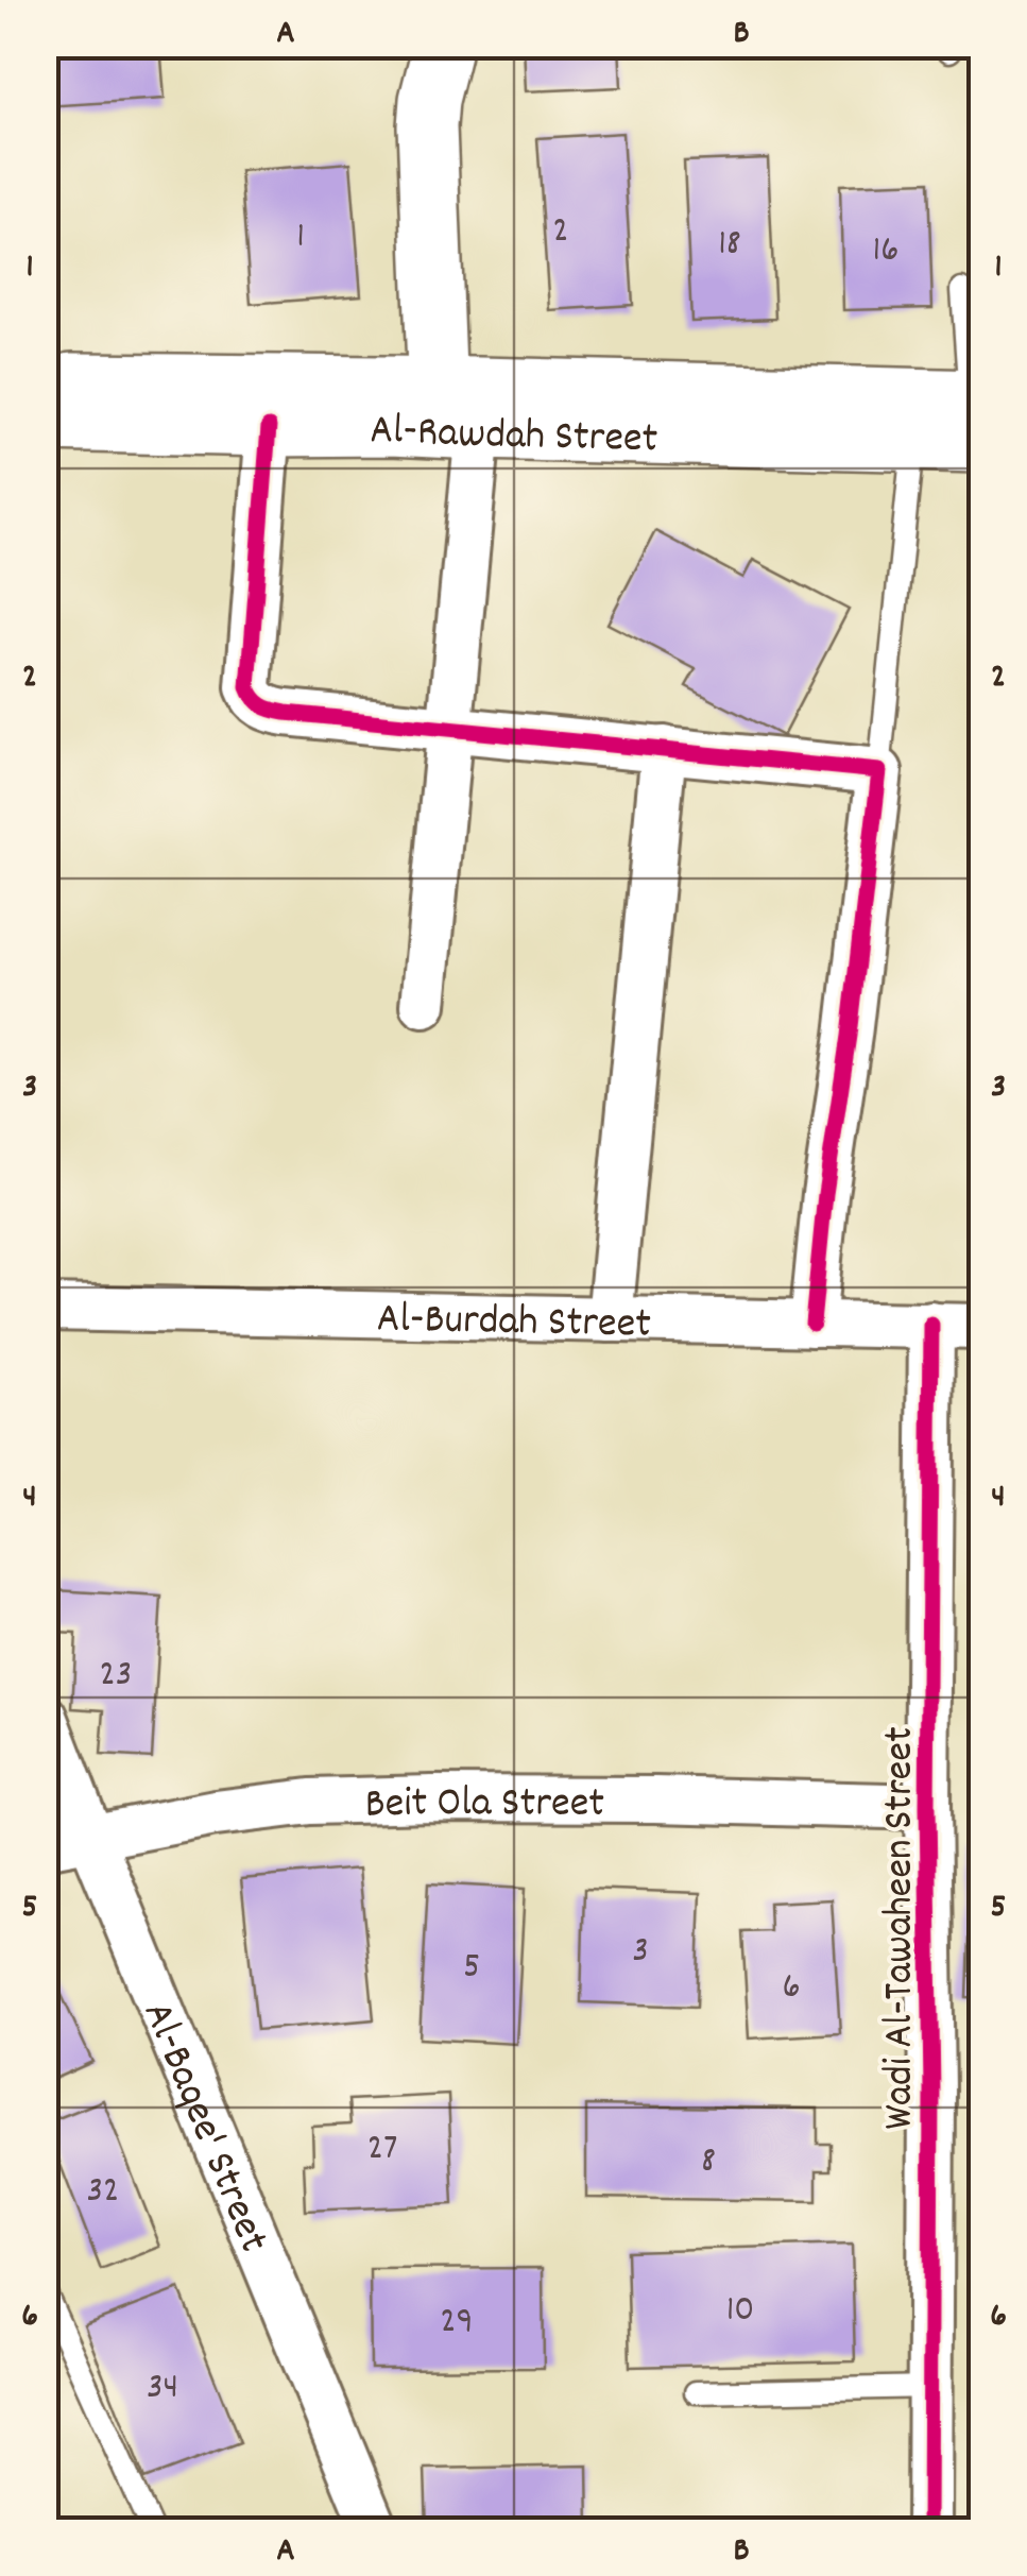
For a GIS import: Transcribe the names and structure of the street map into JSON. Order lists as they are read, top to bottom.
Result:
{
  "streets": {
    "street": [
      "Al-Rawdah Street",
      "Al-Burdah Street",
      "Beit Ola Street",
      "Wadi Al-Tawaheen Street",
      "Al-Baqee' Street"
    ]
  },
  "crossings": [
    ["Al-Burdah Street", "Wadi Al-Tawaheen Street"],
    ["Beit Ola Street", "Wadi Al-Tawaheen Street"],
    ["Beit Ola Street", "Al-Baqee' Street"]
  ],
  "house_numbers": [
    "2",
    "1",
    "18",
    "16",
    "23",
    "3",
    "5",
    "6",
    "27",
    "8",
    "32",
    "10",
    "29",
    "34"
  ],
  "grid": {
    "columns": ["A", "B"],
    "rows": [
      "1",
      "2",
      "3",
      "4",
      "5",
      "6"
    ]
  }
}
